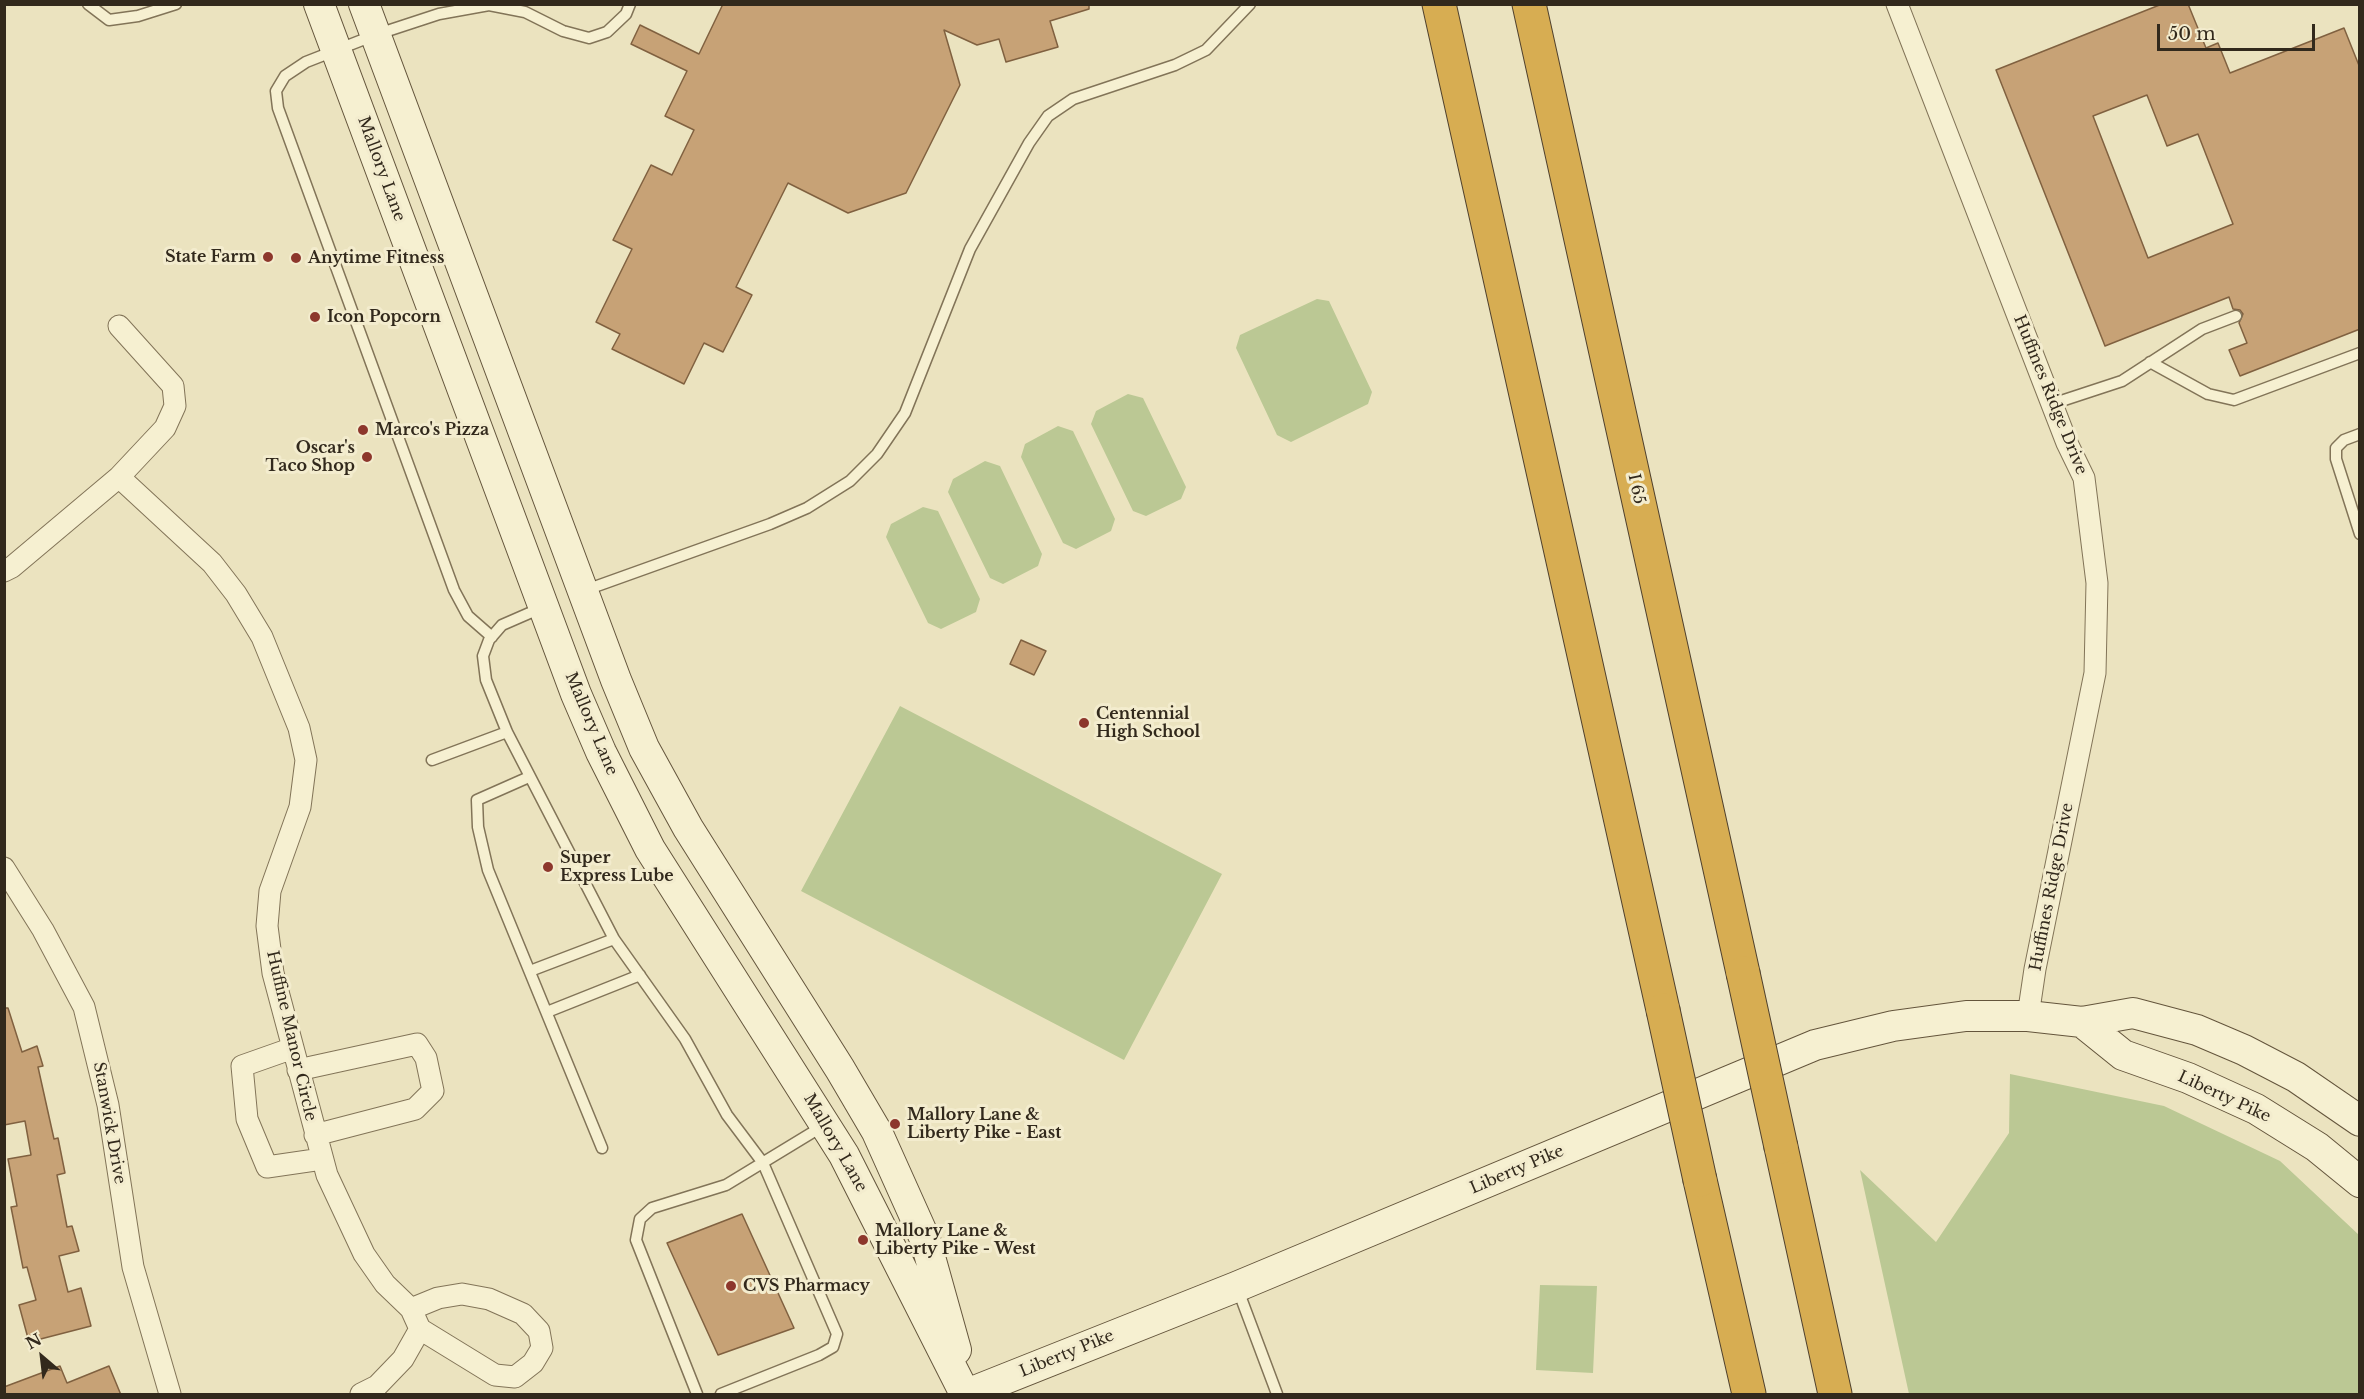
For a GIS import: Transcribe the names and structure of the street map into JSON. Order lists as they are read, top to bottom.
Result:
{
  "streets": {
    "highway": ["I 65"],
    "main road": ["Mallory Lane", "Liberty Pike"],
    "street": ["Huffines Ridge Drive", "Huffine Manor Circle", "Stanwick Drive"]
  },
  "crossings": [
    ["Mallory Lane", "Liberty Pike"],
    ["Huffines Ridge Drive", "Liberty Pike"]
  ],
  "places": [
    "State Farm",
    "Anytime Fitness",
    "Icon Popcorn",
    "Marco's Pizza",
    "Oscar's Taco Shop",
    "Centennial High School",
    "Super Express Lube",
    "Mallory Lane & Liberty Pike - East",
    "Mallory Lane & Liberty Pike - West",
    "CVS Pharmacy"
  ],
  "scale_bar": "50 m",
  "north": "top left"
}
